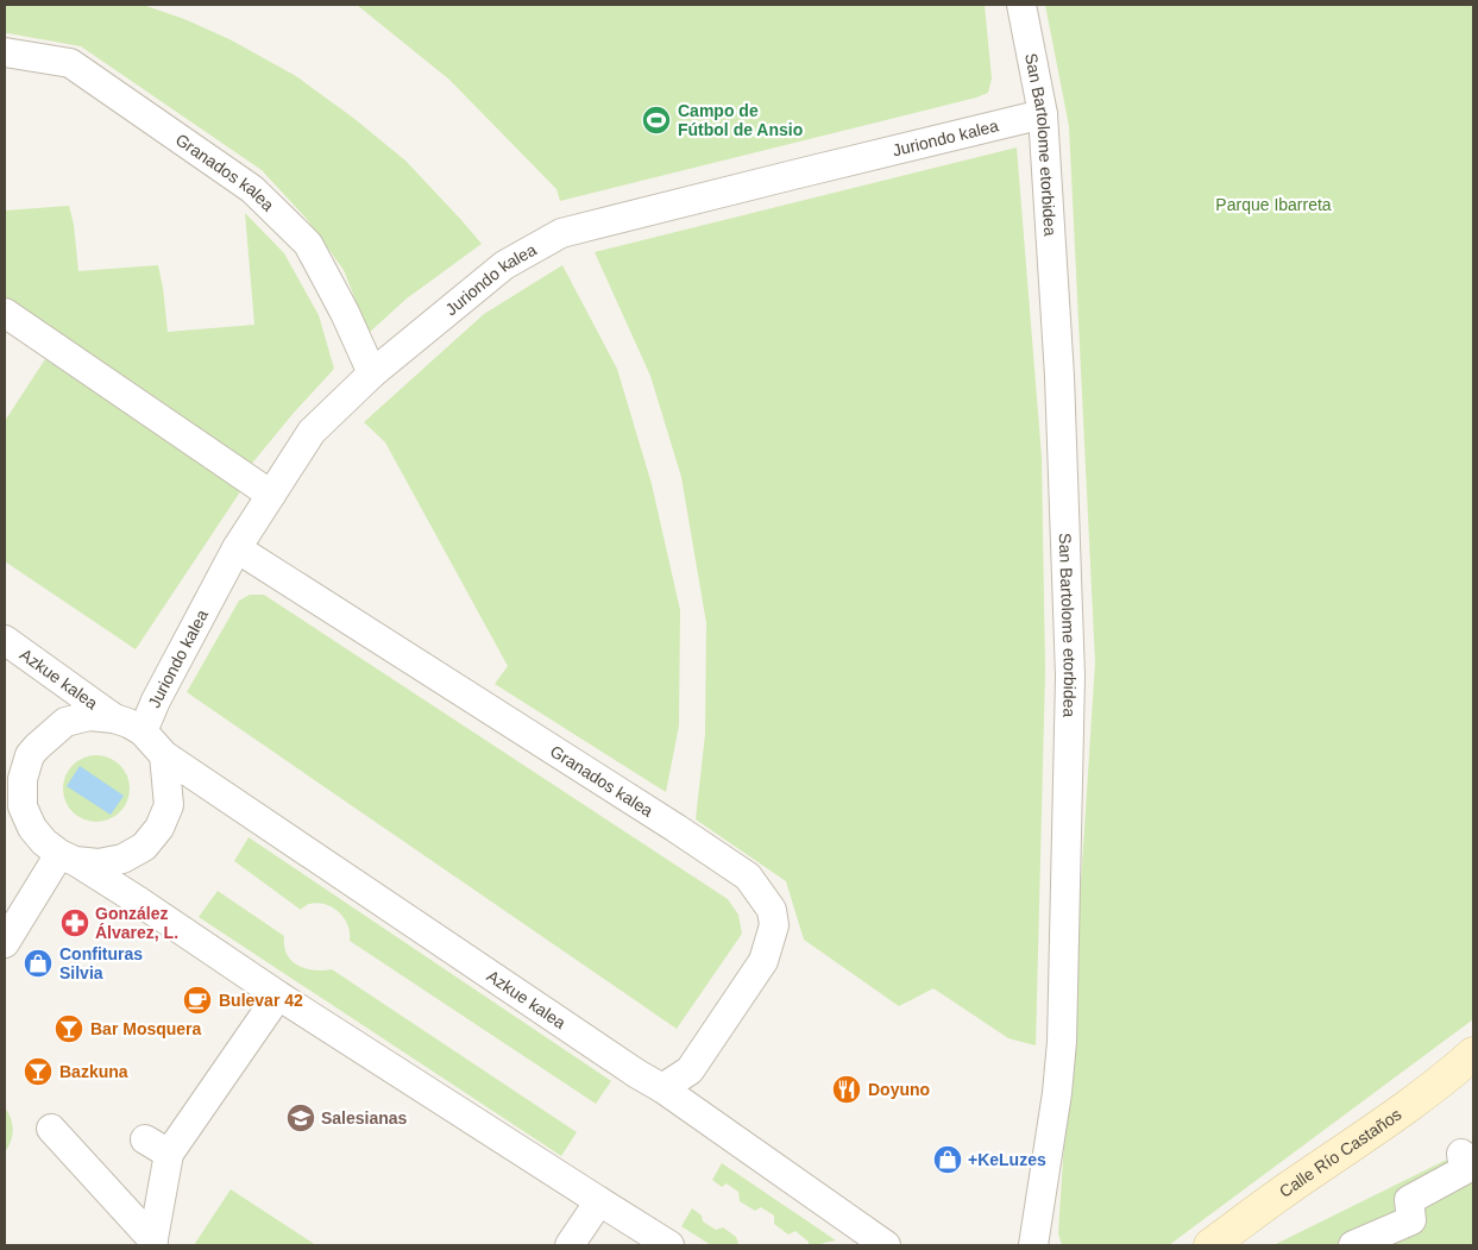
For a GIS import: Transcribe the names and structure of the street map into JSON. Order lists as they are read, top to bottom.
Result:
{
  "streets": {
    "street": [
      "Juriondo kalea",
      "San Bartolome etorbidea",
      "Granados kalea",
      "Azkue kalea",
      "Calle Río Castaños"
    ]
  },
  "crossings": [
    ["Juriondo kalea", "San Bartolome etorbidea"],
    ["Juriondo kalea", "Granados kalea"],
    ["Juriondo kalea", "Azkue kalea"],
    ["Granados kalea", "Azkue kalea"]
  ],
  "parks": ["Parque Ibarreta"],
  "places": {
    "sports": ["Campo de Fútbol de Ansio"],
    "pharmacy": ["González Álvarez, L."],
    "shop": ["Confituras Silvia", "+KeLuzes"],
    "cafe": ["Bulevar 42"],
    "bar": ["Bar Mosquera", "Bazkuna"],
    "restaurant": ["Doyuno"],
    "school or university": ["Salesianas"]
  }
}
